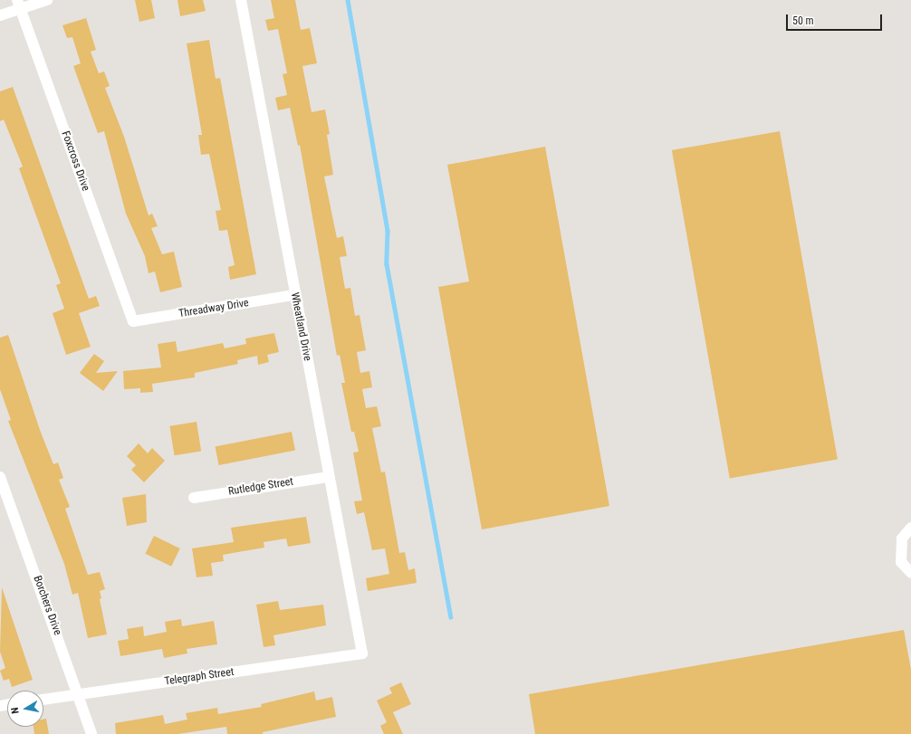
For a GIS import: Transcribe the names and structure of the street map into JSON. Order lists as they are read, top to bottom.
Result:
{
  "streets": {
    "street": [
      "Foxcross Drive",
      "Threadway Drive",
      "Wheatland Drive",
      "Rutledge Street",
      "Borchers Drive",
      "Telegraph Street"
    ]
  },
  "crossings": [
    ["Foxcross Drive", "Threadway Drive"],
    ["Threadway Drive", "Wheatland Drive"],
    ["Wheatland Drive", "Rutledge Street"],
    ["Wheatland Drive", "Telegraph Street"],
    ["Borchers Drive", "Telegraph Street"]
  ],
  "scale_bar": "50 m",
  "north": "left"
}
